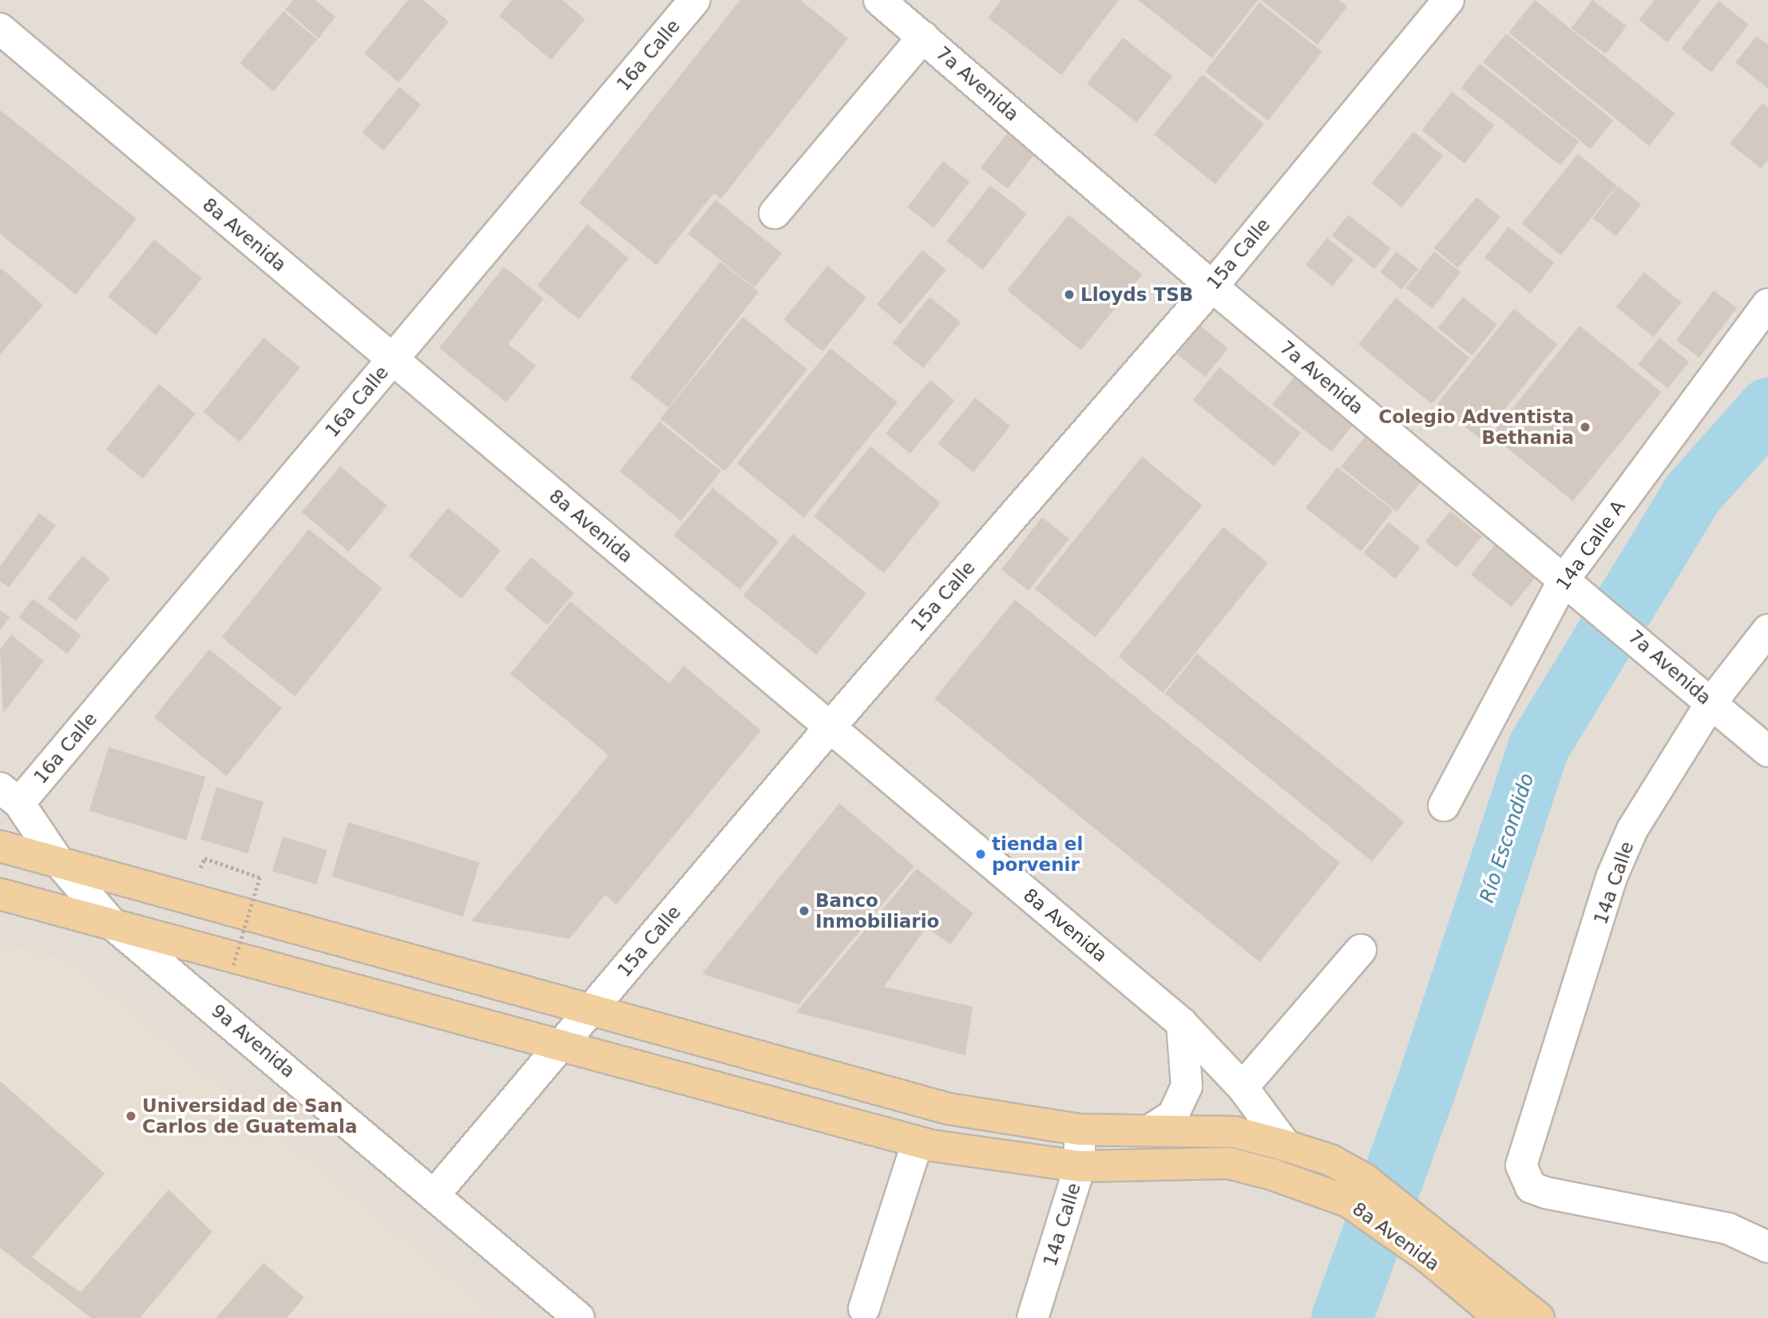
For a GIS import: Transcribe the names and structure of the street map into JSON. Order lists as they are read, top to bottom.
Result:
{
  "streets": {
    "main road": ["8a Avenida"],
    "street": [
      "16a Calle",
      "7a Avenida",
      "15a Calle",
      "14a Calle A",
      "14a Calle",
      "9a Avenida"
    ]
  },
  "crossings": [
    ["16a Calle", "8a Avenida"],
    ["16a Calle", "9a Avenida"],
    ["7a Avenida", "15a Calle"],
    ["7a Avenida", "14a Calle A"],
    ["7a Avenida", "14a Calle"],
    ["8a Avenida", "15a Calle"],
    ["8a Avenida", "14a Calle"],
    ["8a Avenida", "9a Avenida"],
    ["15a Calle", "9a Avenida"]
  ],
  "water": ["Río Escondido"],
  "places": [
    "Lloyds TSB",
    "Colegio Adventista Bethania",
    "tienda el porvenir",
    "Banco Inmobiliario",
    "Universidad de San Carlos de Guatemala"
  ]
}
